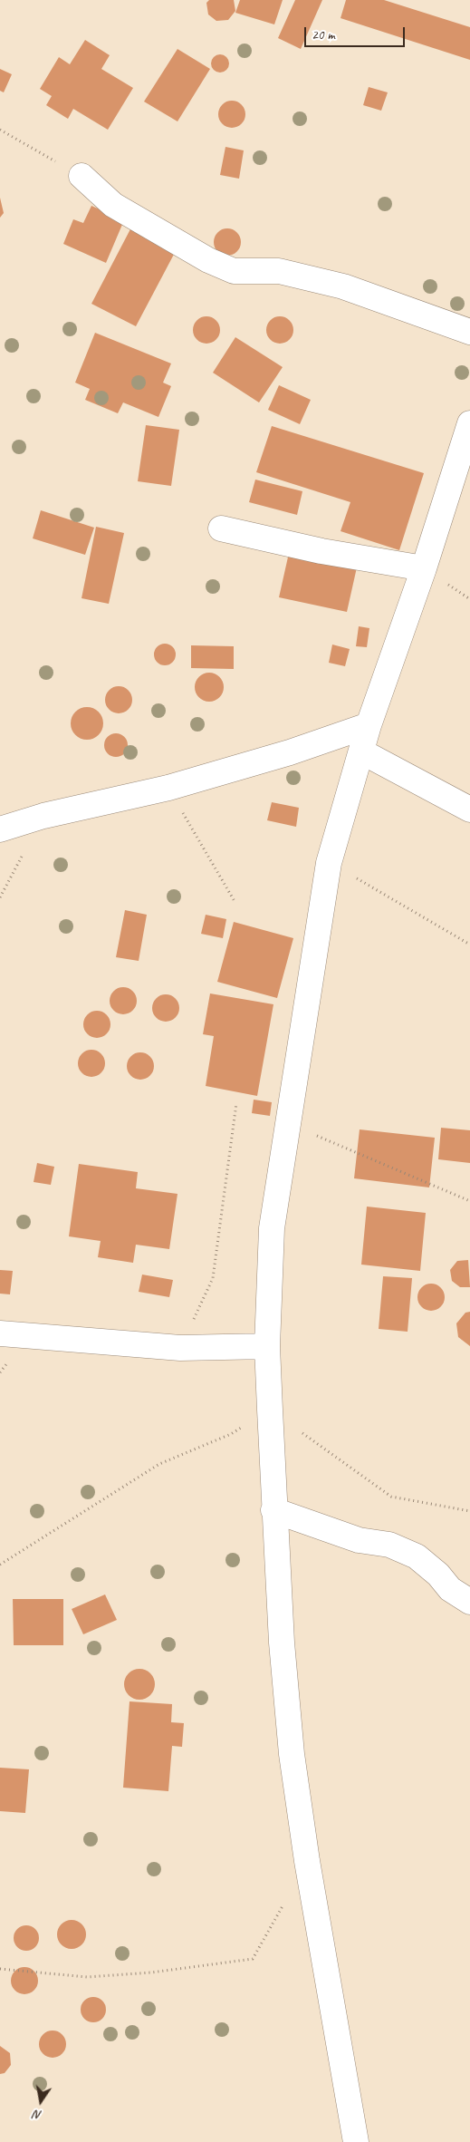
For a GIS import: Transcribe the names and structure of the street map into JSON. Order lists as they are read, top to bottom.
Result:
{
  "scale_bar": "20 m",
  "north": "bottom"
}
